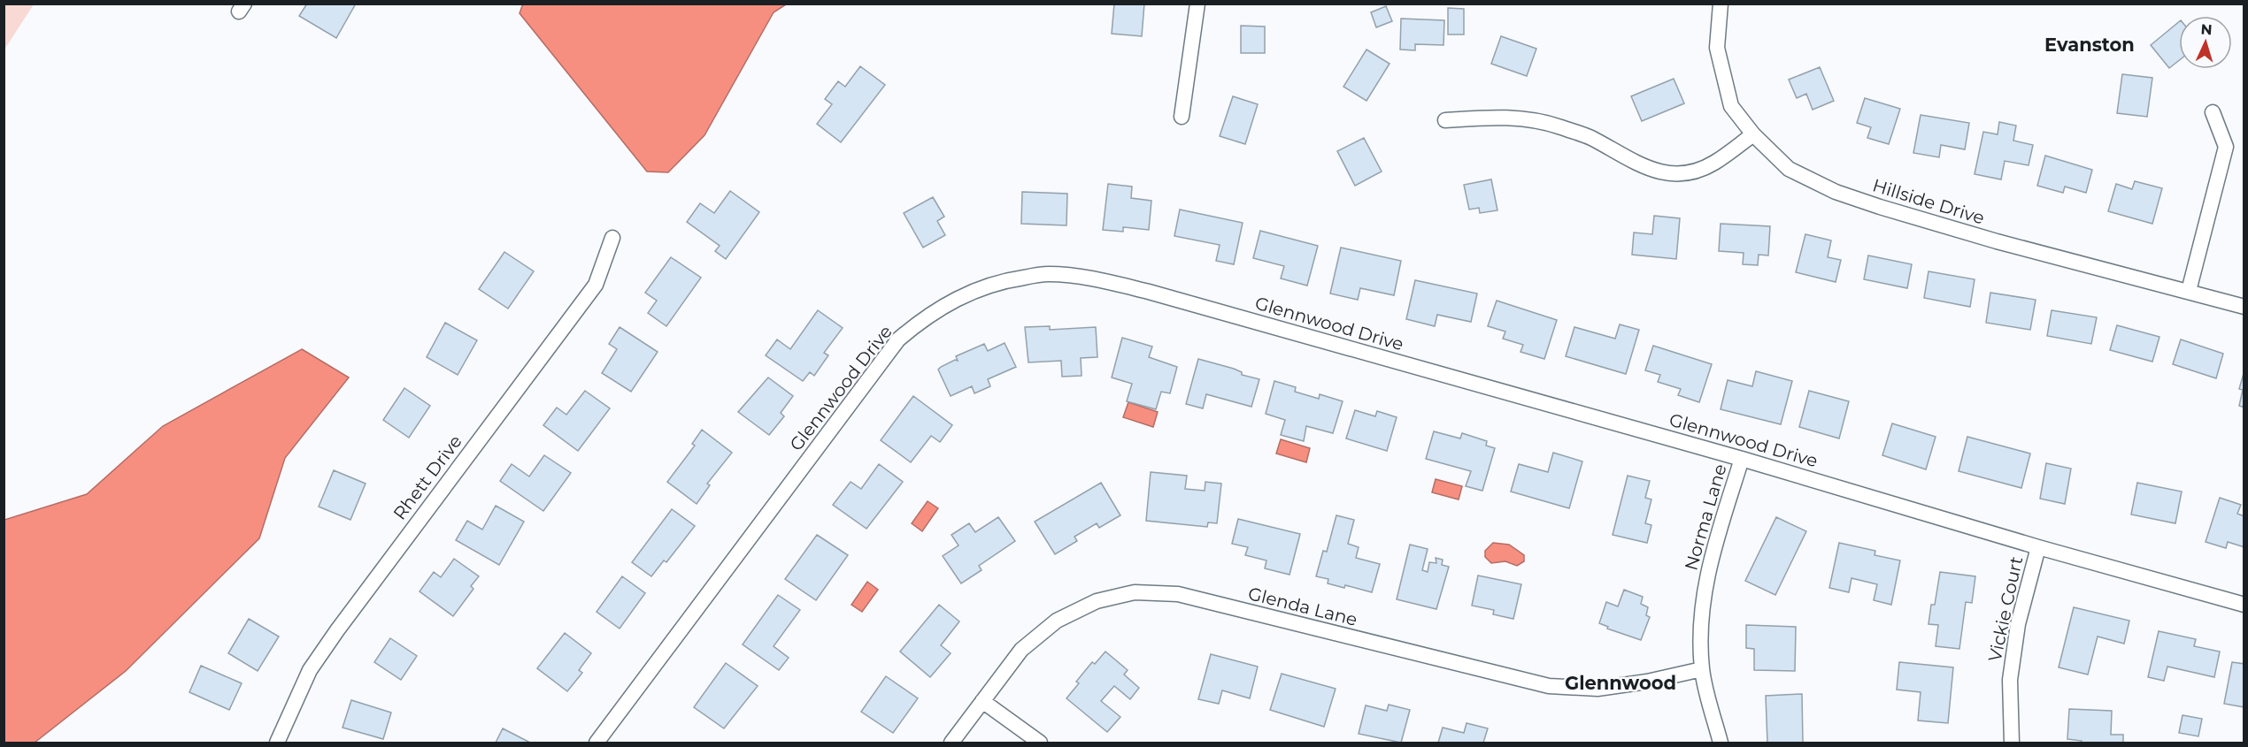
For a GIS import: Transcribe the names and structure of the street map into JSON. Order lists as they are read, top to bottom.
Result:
{
  "streets": {
    "street": [
      "Hillside Drive",
      "Glennwood Drive",
      "Rhett Drive",
      "Norma Lane",
      "Glenda Lane",
      "Vickie Court"
    ]
  },
  "crossings": [
    ["Glennwood Drive", "Norma Lane"],
    ["Glennwood Drive", "Vickie Court"],
    ["Norma Lane", "Glenda Lane"]
  ],
  "districts": ["Evanston", "Glennwood"],
  "north": "top"
}
